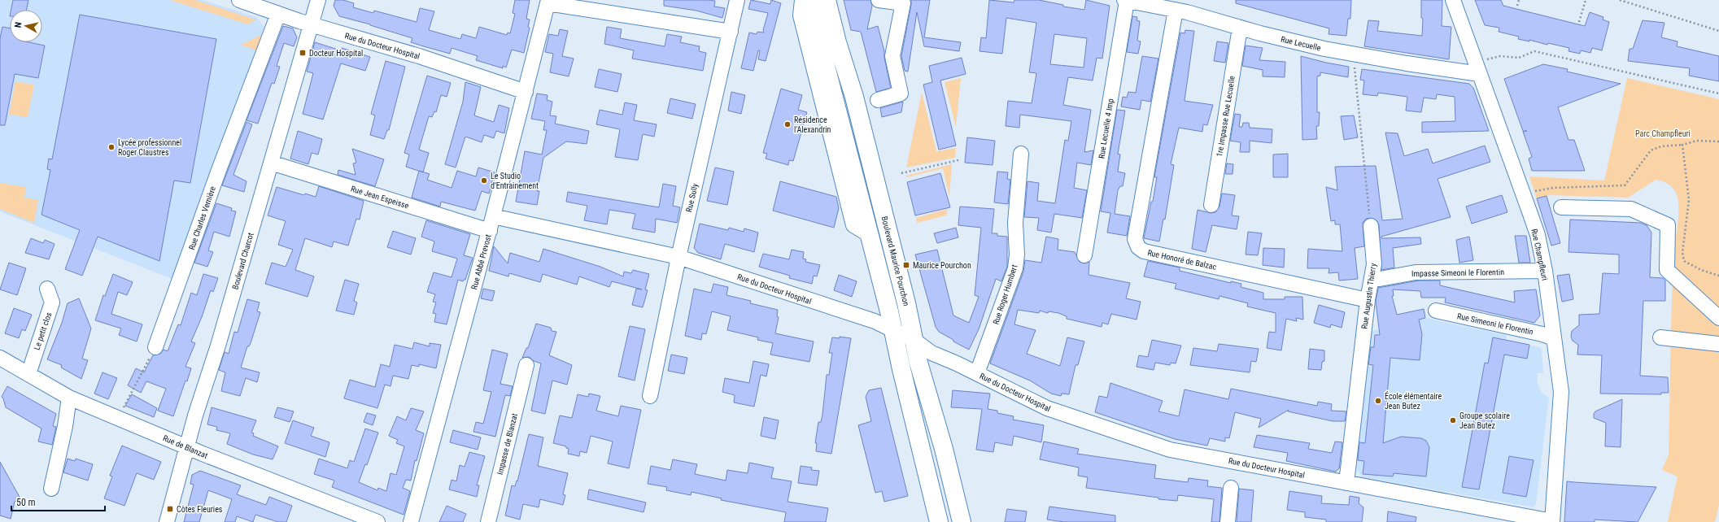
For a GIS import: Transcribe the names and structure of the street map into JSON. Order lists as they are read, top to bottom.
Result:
{
  "streets": {
    "main road": ["Boulevard Maurice Pourchon"],
    "street": [
      "Rue Lecuelle",
      "Rue du Docteur Hospital",
      "1re Impasse Rue Lecuelle",
      "Rue Lecuelle 4 Imp",
      "Rue Jean Espeisse",
      "Rue Sully",
      "Rue Charles Vernière",
      "Rue Champfleuri",
      "Rue Honoré de Balzac",
      "Boulevard Charcot",
      "Rue Abbé Prevost",
      "Impasse Simeoni le Florentin",
      "Rue Roger Humbert",
      "Rue Augustin Thierry",
      "Rue Simeoni le Florentin",
      "Le petit clos",
      "Impasse de Blanzat",
      "Rue de Blanzat"
    ]
  },
  "crossings": [
    ["Rue Lecuelle", "1re Impasse Rue Lecuelle"],
    ["Rue Lecuelle", "Rue Lecuelle 4 Imp"],
    ["Rue Lecuelle", "Rue Champfleuri"],
    ["Rue Lecuelle", "Rue Honoré de Balzac"],
    ["Rue du Docteur Hospital", "Rue Sully"],
    ["Rue du Docteur Hospital", "Rue Charles Vernière"],
    ["Rue du Docteur Hospital", "Rue Champfleuri"],
    ["Rue du Docteur Hospital", "Boulevard Charcot"],
    ["Rue du Docteur Hospital", "Boulevard Maurice Pourchon"],
    ["Rue du Docteur Hospital", "Rue Abbé Prevost"],
    ["Rue du Docteur Hospital", "Rue Roger Humbert"],
    ["Rue du Docteur Hospital", "Rue Augustin Thierry"],
    ["Rue Jean Espeisse", "Boulevard Charcot"],
    ["Rue Jean Espeisse", "Rue Abbé Prevost"],
    ["Rue Champfleuri", "Impasse Simeoni le Florentin"],
    ["Rue Champfleuri", "Rue Simeoni le Florentin"],
    ["Rue Honoré de Balzac", "Rue Augustin Thierry"],
    ["Boulevard Charcot", "Rue de Blanzat"],
    ["Impasse Simeoni le Florentin", "Rue Augustin Thierry"],
    ["Le petit clos", "Rue de Blanzat"]
  ],
  "parks": ["Parc Champfleuri"],
  "places": {
    "transit": ["Docteur Hospital", "Maurice Pourchon", "Côtes Fleuries"],
    "other": [
      "Résidence l'Alexandrin",
      "Lycée professionnel Roger Claustres",
      "Le Studio d'Entrainement",
      "École élémentaire Jean Butez",
      "Groupe scolaire Jean Butez"
    ]
  },
  "scale_bar": "50 m",
  "north": "left"
}
